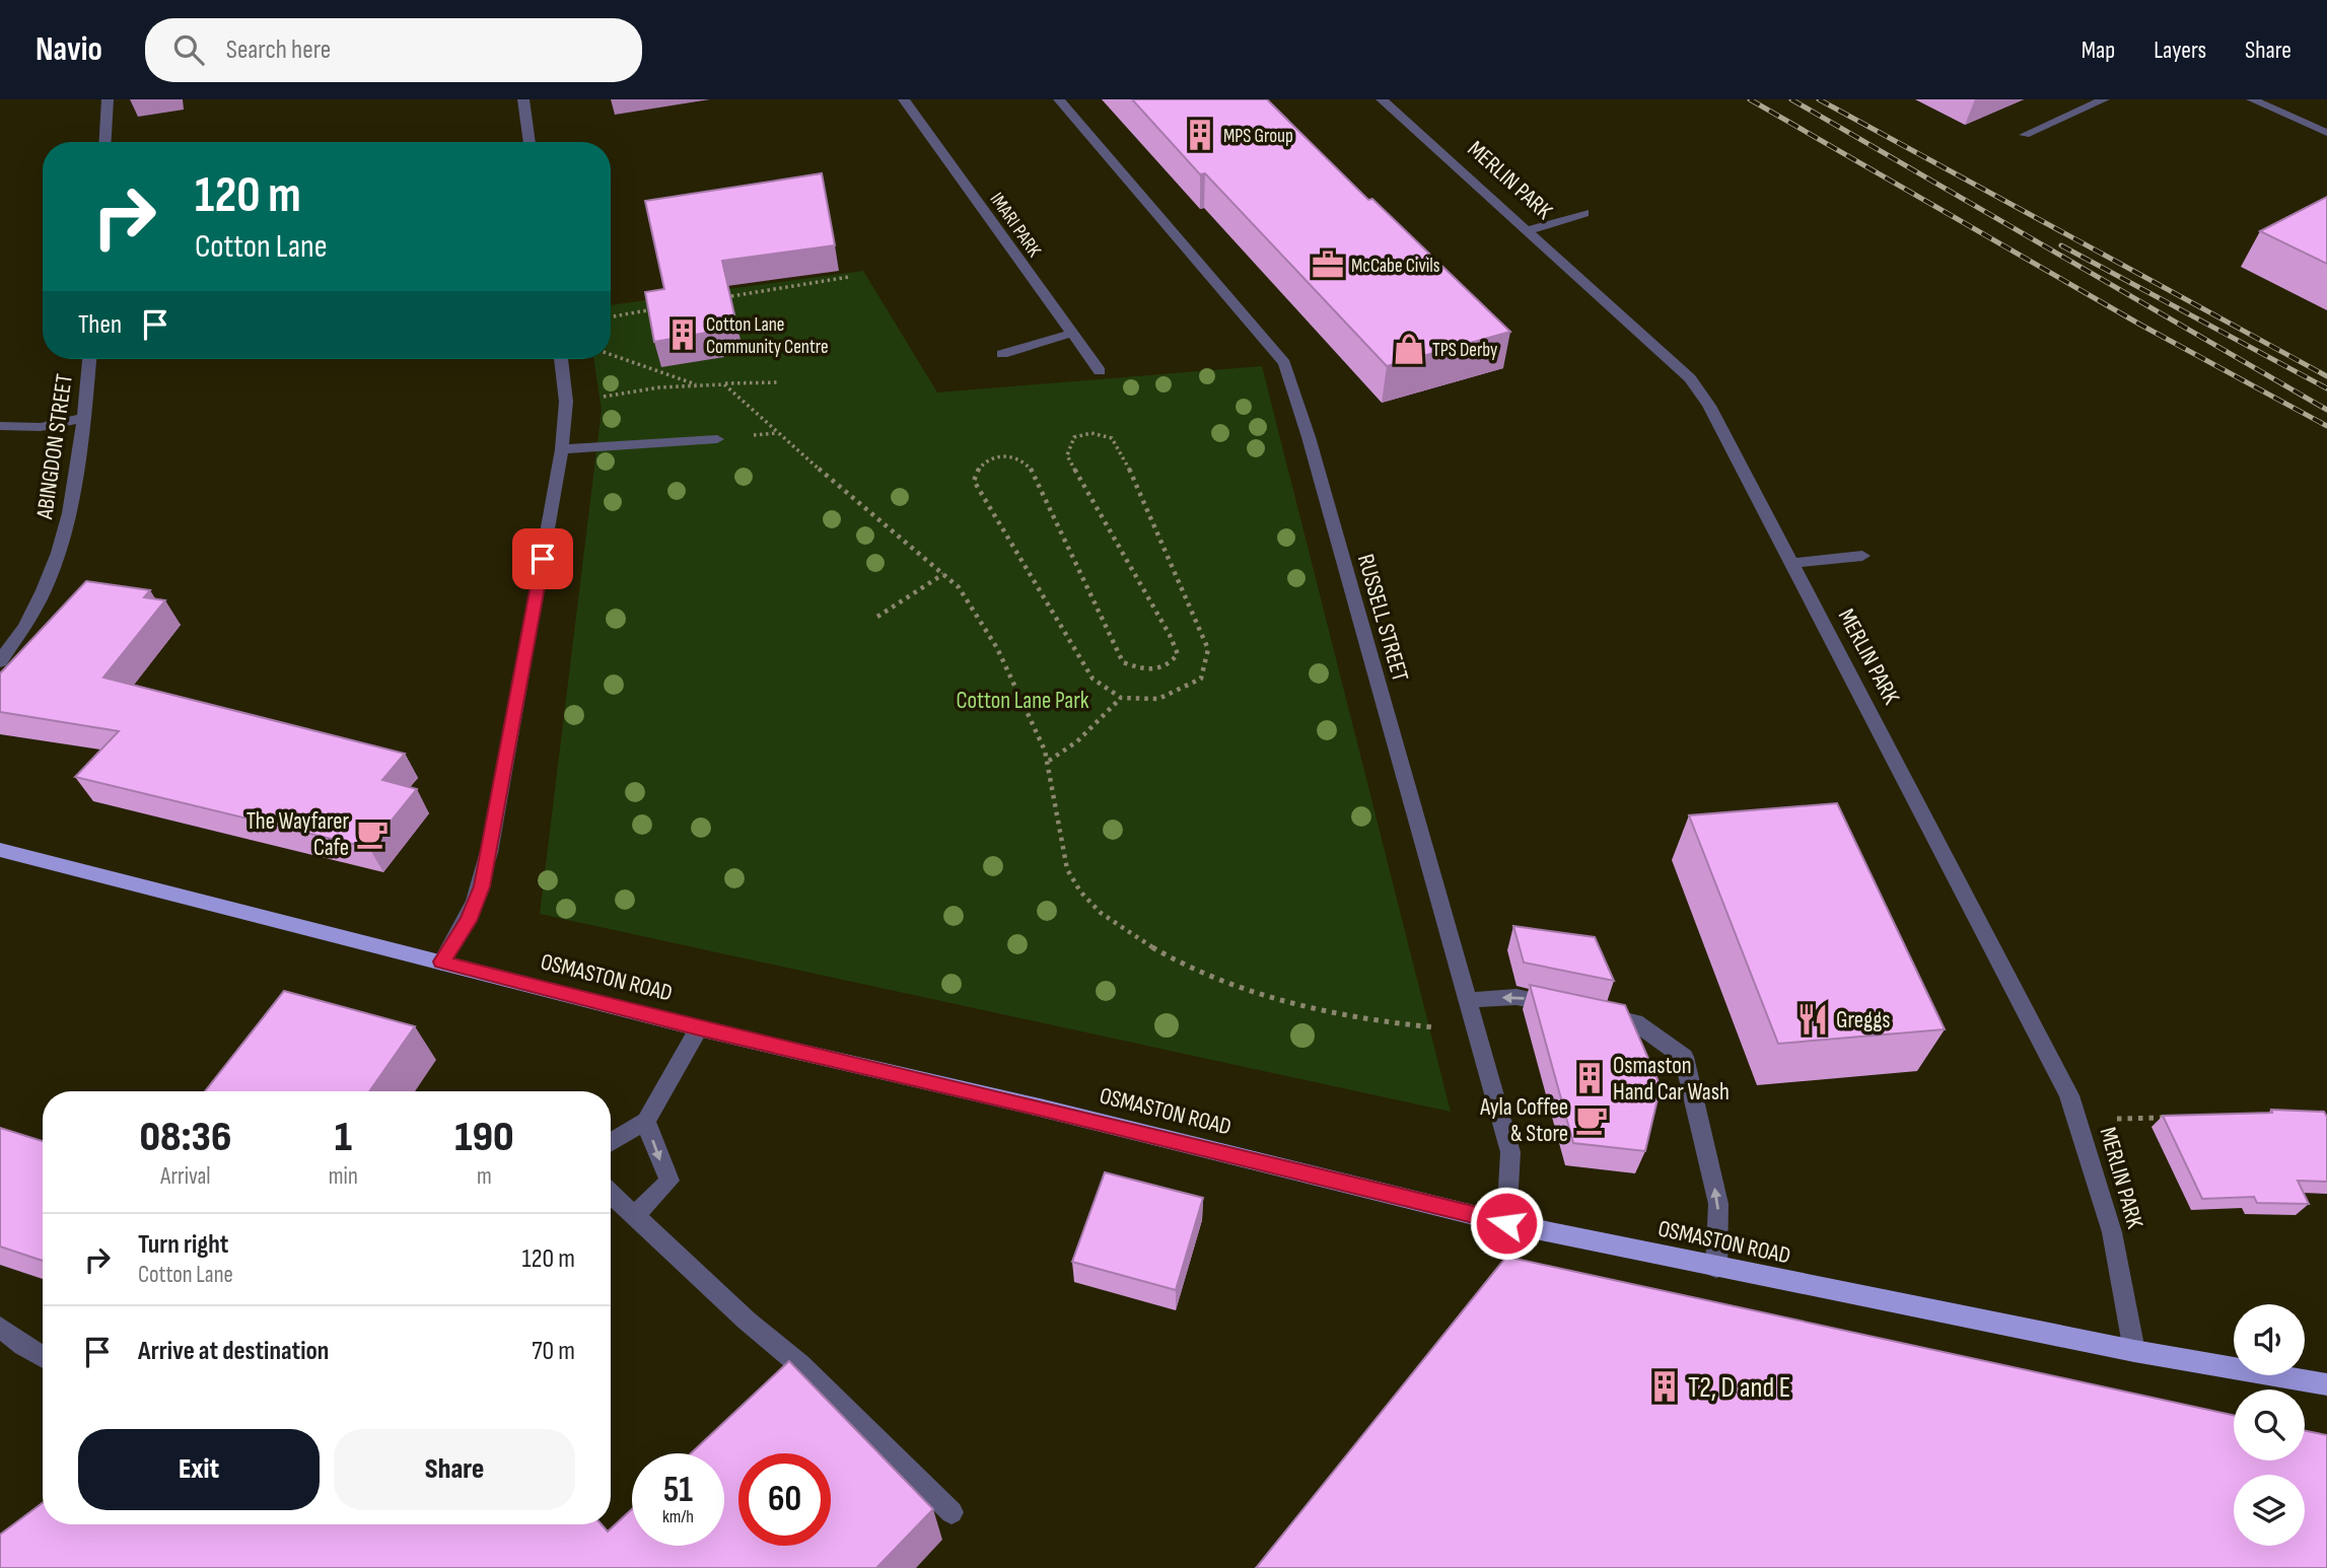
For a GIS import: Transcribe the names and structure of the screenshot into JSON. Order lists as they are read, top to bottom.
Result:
{
  "streets": {
    "main road": ["OSMASTON ROAD"],
    "street": [
      "MERLIN PARK",
      "IMARI PARK",
      "ABINGDON STREET",
      "RUSSELL STREET"
    ]
  },
  "crossings": [
    ["MERLIN PARK", "OSMASTON ROAD"],
    ["RUSSELL STREET", "OSMASTON ROAD"]
  ],
  "parks": ["Cotton Lane Park"],
  "places": {
    "building": [
      "MPS Group",
      "Cotton Lane Community Centre",
      "Osmaston Hand Car Wash",
      "T2, D and E"
    ],
    "office": ["McCabe Civils"],
    "shop": ["TPS Derby"],
    "cafe": ["The Wayfarer Cafe", "Ayla Coffee & Store"],
    "restaurant": ["Greggs"]
  },
  "page": {
    "header": "Navio",
    "search": "Search here",
    "nav": ["Map", "Layers", "Share"],
    "turn": ["120 m", "Cotton Lane"],
    "then": "Then",
    "eta": [
      "08:36",
      "Arrival",
      "1",
      "min",
      "190",
      "m"
    ],
    "list": [
      {
        "name": "Turn right",
        "note": "Cotton Lane",
        "value": "120 m"
      },
      {
        "name": "Arrive at destination",
        "value": "70 m"
      }
    ],
    "buttons": ["Exit", "Share"],
    "speed": "51 km/h",
    "limit": "60"
  }
}
